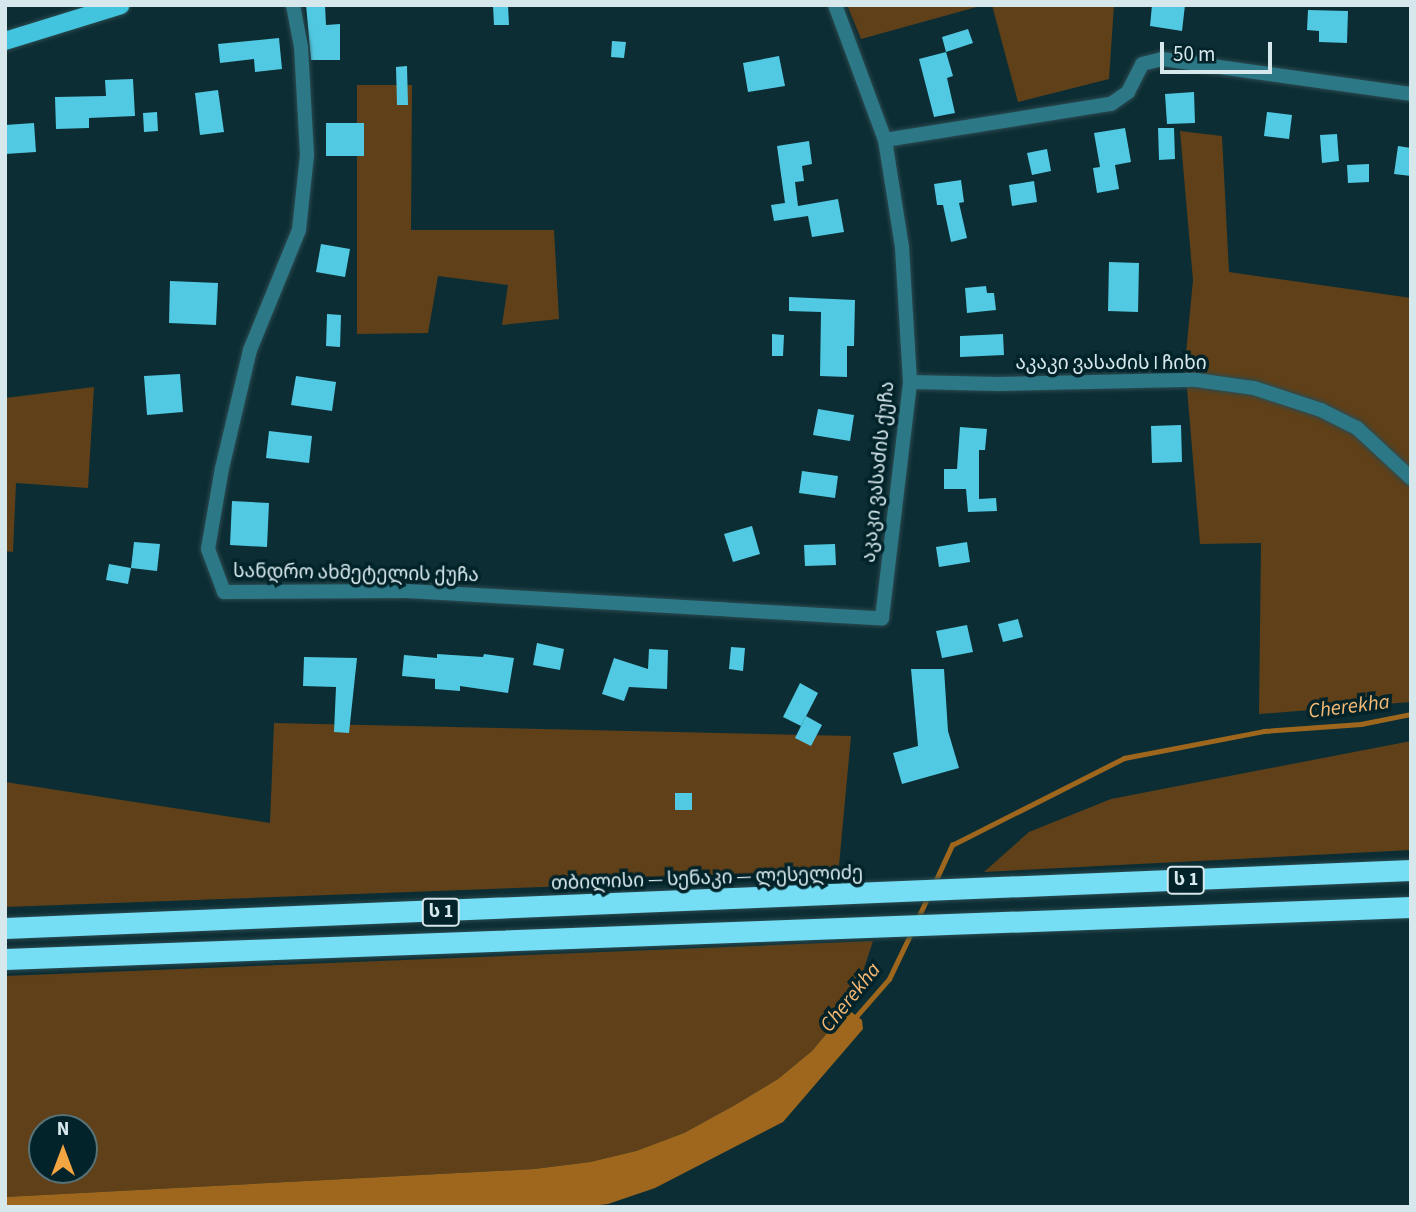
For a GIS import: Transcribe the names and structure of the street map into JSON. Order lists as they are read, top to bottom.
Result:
{
  "streets": {
    "highway": ["თბილისი — სენაკი — ლესელიძე", "ს 1"],
    "street": ["აკაკი ვასაძის I ჩიხი", "აკაკი ვასაძის ქუჩა", "სანდრო ახმეტელის ქუჩა"]
  },
  "crossings": [
    ["აკაკი ვასაძის I ჩიხი", "აკაკი ვასაძის ქუჩა"],
    ["აკაკი ვასაძის ქუჩა", "სანდრო ახმეტელის ქუჩა"]
  ],
  "water": ["Cherekha"],
  "scale_bar": "50 m",
  "north": "top"
}
